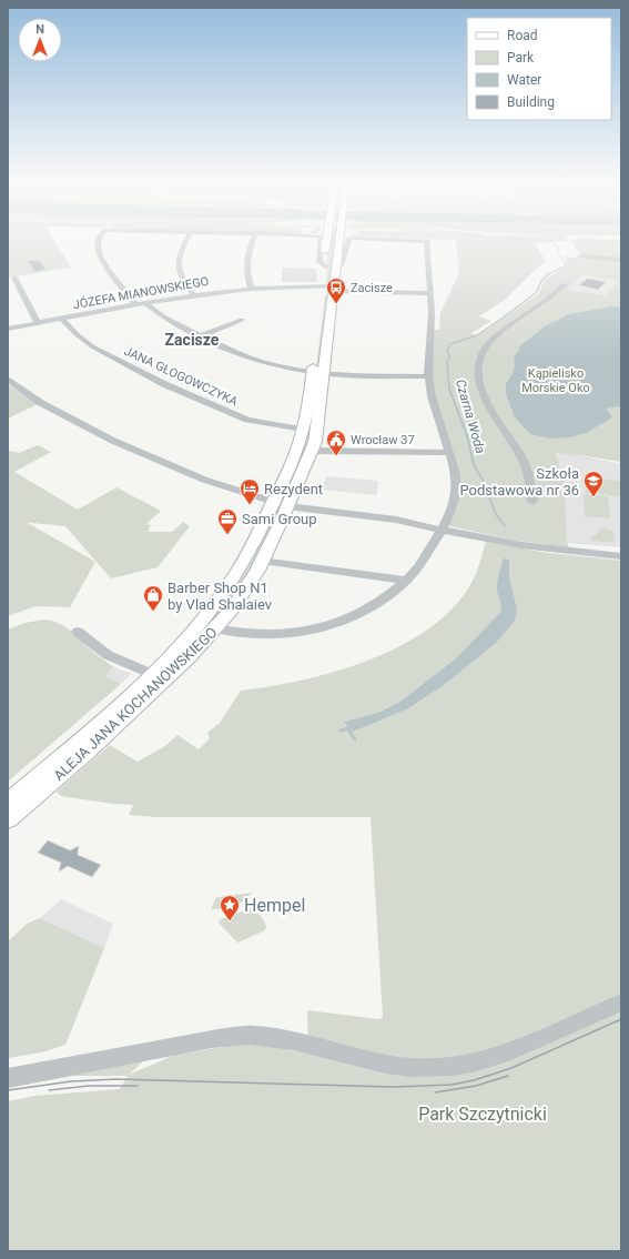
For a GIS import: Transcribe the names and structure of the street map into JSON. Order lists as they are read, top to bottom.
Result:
{
  "streets": {
    "main road": ["ALEJA JANA KOCHANOWSKIEGO"],
    "street": ["JÓZEFA MIANOWSKIEGO", "JANA GŁOGOWCZYKA"]
  },
  "crossings": [
    ["JÓZEFA MIANOWSKIEGO", "JANA GŁOGOWCZYKA"],
    ["JÓZEFA MIANOWSKIEGO", "ALEJA JANA KOCHANOWSKIEGO"],
    ["JANA GŁOGOWCZYKA", "ALEJA JANA KOCHANOWSKIEGO"]
  ],
  "districts": ["Zacisze"],
  "water": ["Czarna Woda"],
  "parks": ["Kąpielisko Morskie Oko", "Park Szczytnicki"],
  "places": {
    "bus stop": ["Zacisze"],
    "public building": ["Wrocław 37"],
    "school or university": ["Szkoła Podstawowa nr 36"],
    "hotel": ["Rezydent"],
    "office": ["Sami Group"],
    "shop": ["Barber Shop N1 by Vlad Shalaiev"],
    "place": ["Hempel"]
  },
  "legend": [
    "Road",
    "Park",
    "Water",
    "Building"
  ],
  "north": "top"
}
